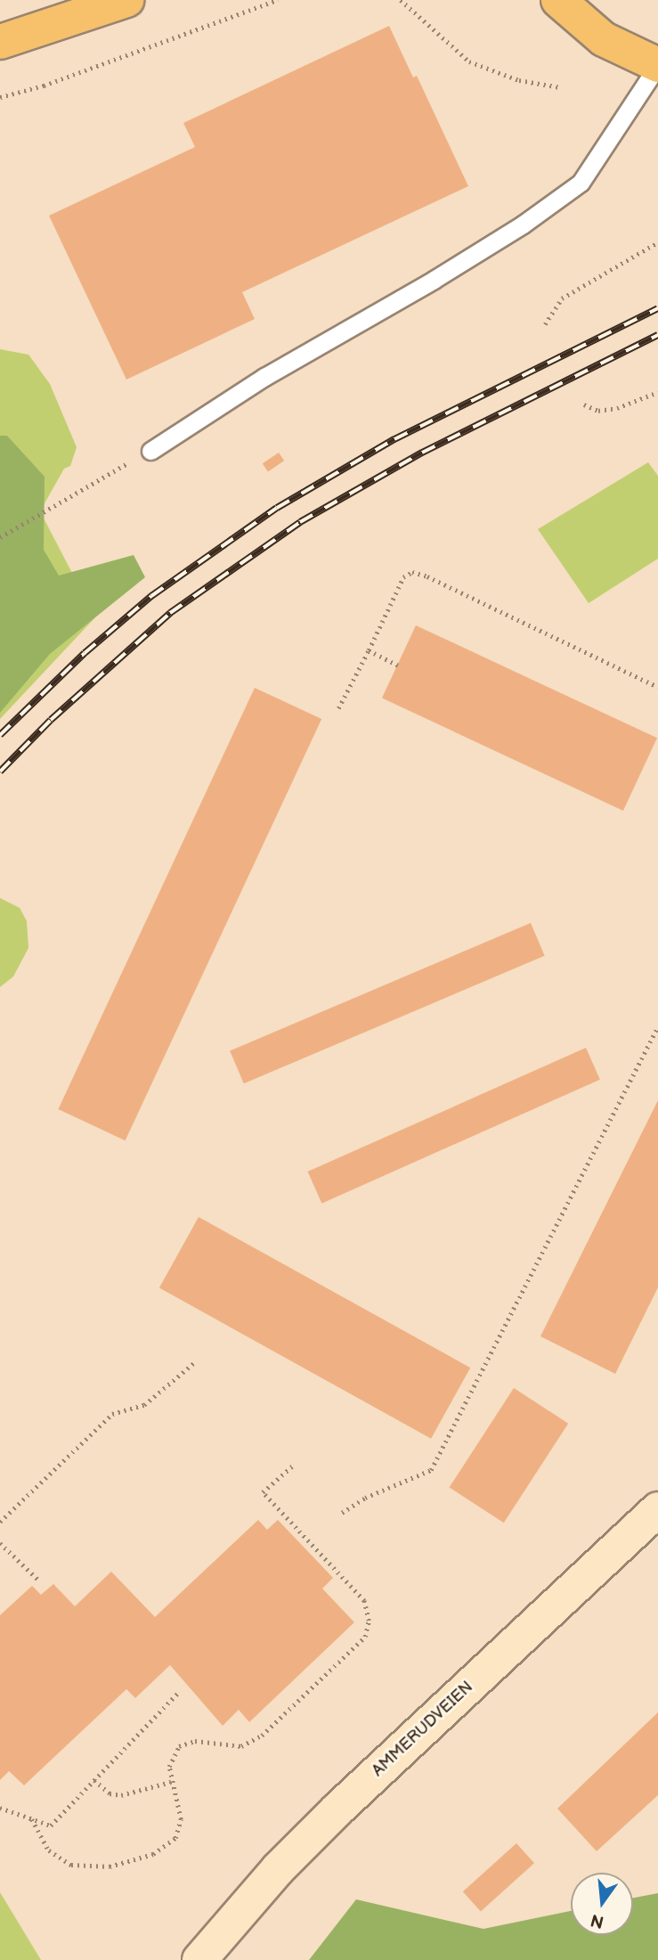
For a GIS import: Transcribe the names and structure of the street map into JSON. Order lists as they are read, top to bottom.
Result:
{
  "streets": {
    "street": ["AMMERUDVEIEN"]
  },
  "north": "bottom"
}
